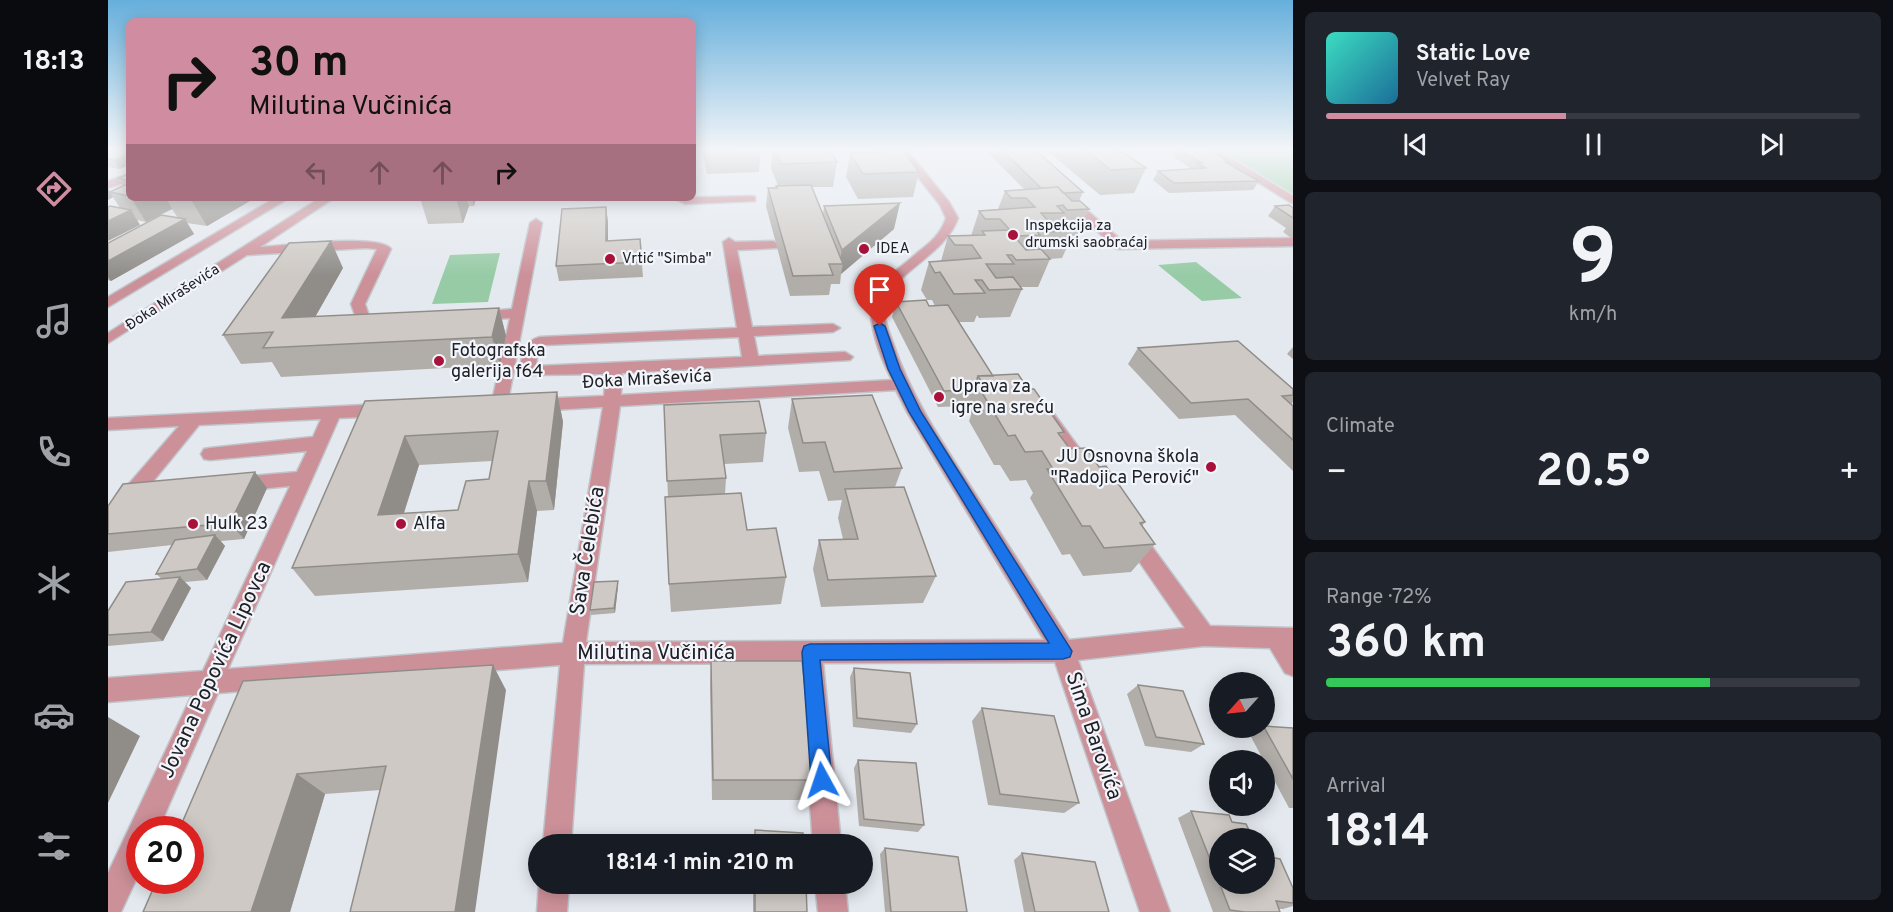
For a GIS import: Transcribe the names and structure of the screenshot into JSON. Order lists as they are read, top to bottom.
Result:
{
  "streets": {
    "street": [
      "Đoka Miraševića",
      "Sava Čelebića",
      "Milutina Vučinića",
      "Jovana Popovića Lipovca",
      "Sima Barovića"
    ]
  },
  "crossings": [
    ["Đoka Miraševića", "Sava Čelebića"],
    ["Đoka Miraševića", "Sima Barovića"],
    ["Sava Čelebića", "Milutina Vučinića"],
    ["Milutina Vučinića", "Jovana Popovića Lipovca"],
    ["Milutina Vučinića", "Sima Barovića"]
  ],
  "places": [
    "Inspekcija za drumski saobraćaj",
    "IDEA",
    "Vrtić \"Simba\"",
    "Fotografska galerija f64",
    "Uprava za igre na sreću",
    "JU Osnovna škola \"Radojica Perović\"",
    "Hulk 23",
    "Alfa"
  ],
  "north": "bottom left",
  "page": {
    "tabs": "18:13",
    "turn": ["30 m", "Milutina Vučinića"],
    "song": ["Static Love", "Velvet Ray"],
    "tile": [
      ["9", "km/h"],
      "Climate",
      ["Range · 72%", "360 km"],
      ["Arrival", "18:14"]
    ],
    "heat": ["−", "20.5°", "+"],
    "limit": "20",
    "trip": "18:14 · 1 min · 210 m"
  }
}
